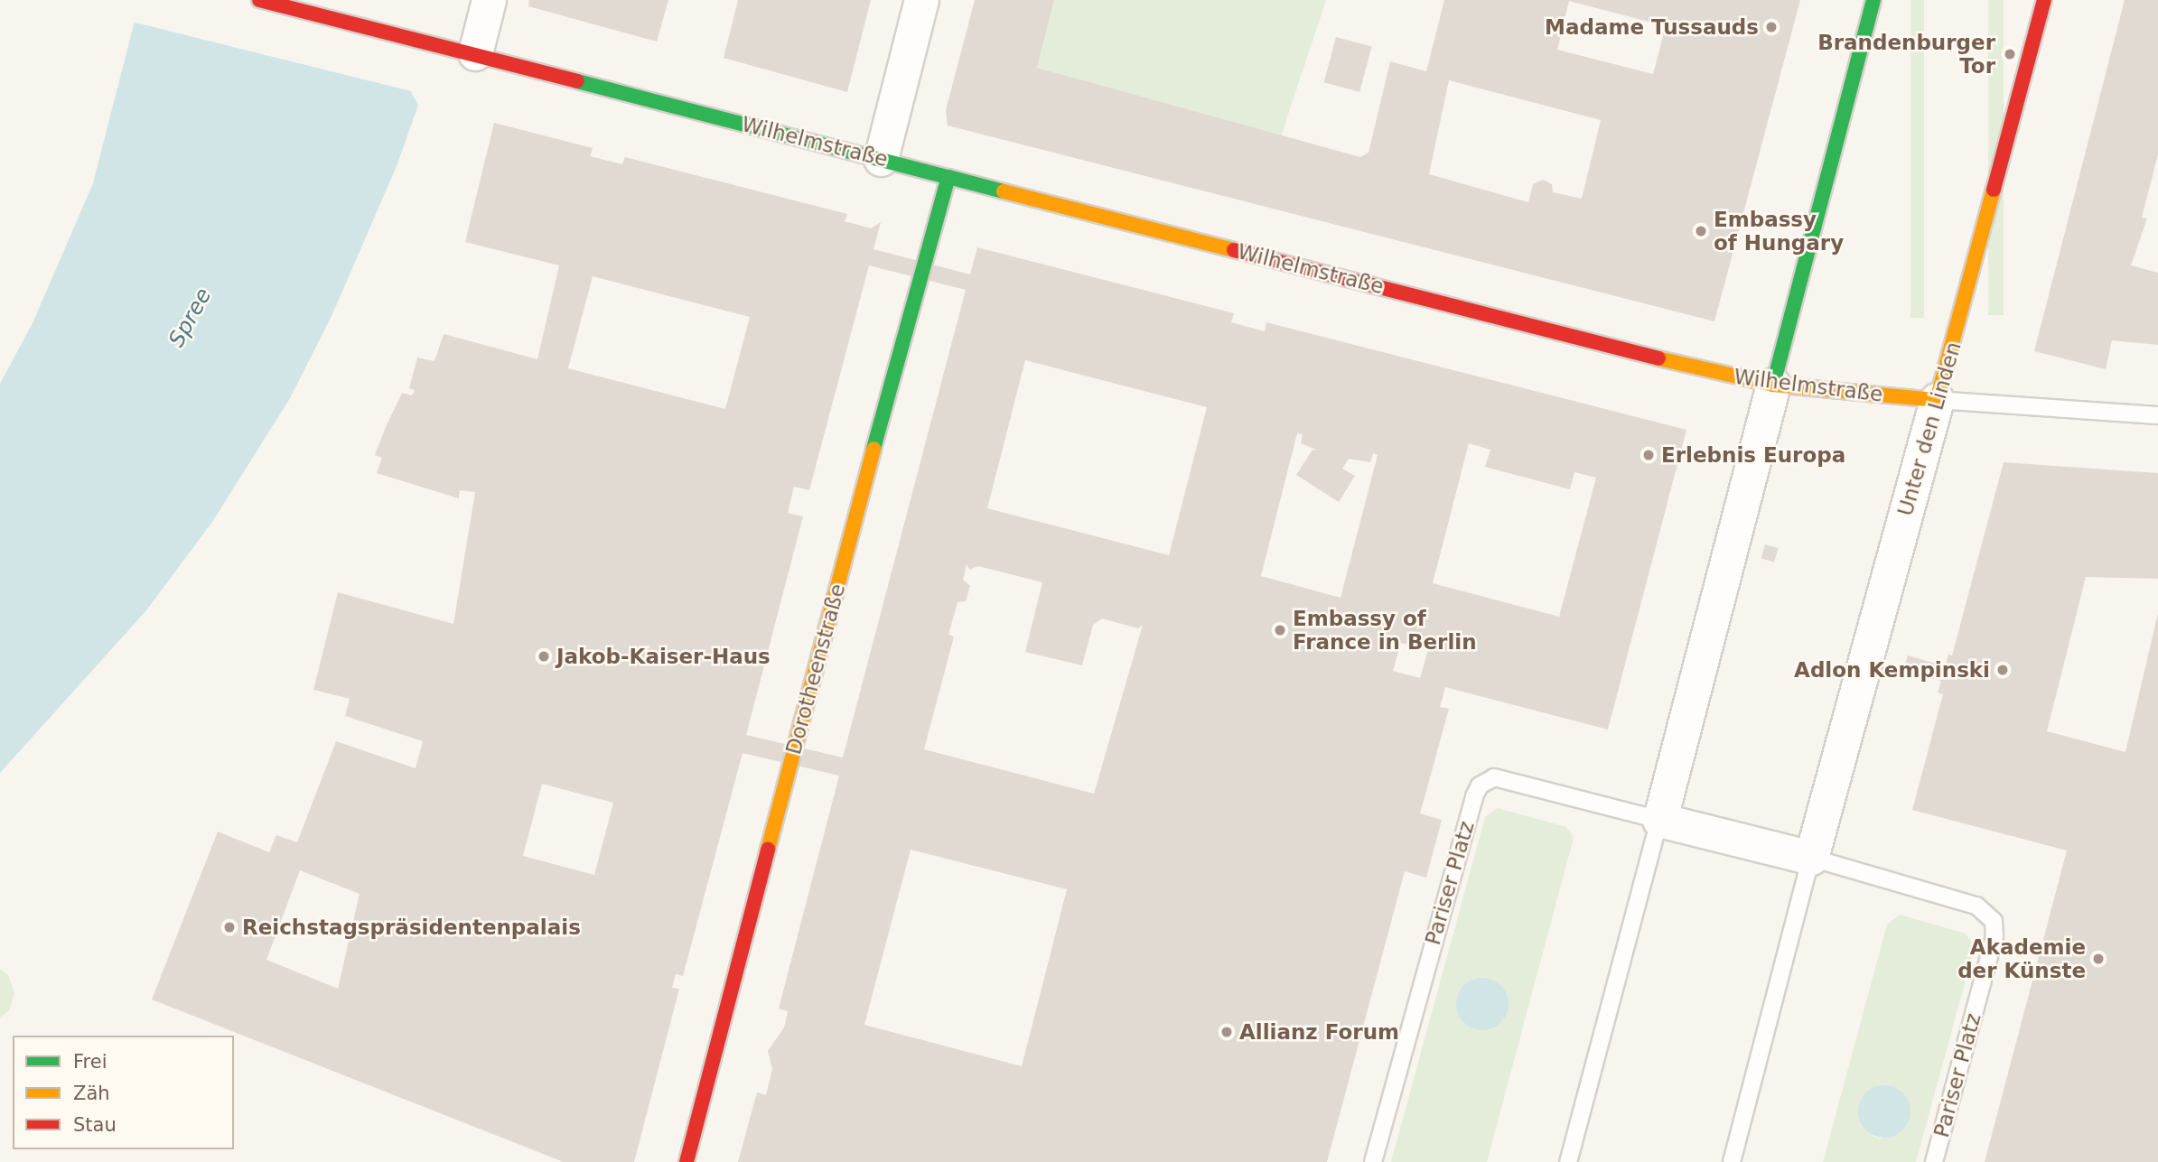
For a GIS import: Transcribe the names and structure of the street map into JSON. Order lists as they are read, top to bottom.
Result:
{
  "streets": {
    "main road": ["Wilhelmstraße", "Unter den Linden", "Dorotheenstraße"],
    "street": ["Pariser Platz"]
  },
  "crossings": [
    ["Wilhelmstraße", "Unter den Linden"],
    ["Wilhelmstraße", "Dorotheenstraße"],
    ["Unter den Linden", "Pariser Platz"]
  ],
  "water": ["Spree"],
  "places": [
    "Madame Tussauds",
    "Brandenburger Tor",
    "Embassy of Hungary",
    "Erlebnis Europa",
    "Embassy of France in Berlin",
    "Jakob-Kaiser-Haus",
    "Adlon Kempinski",
    "Reichstagspräsidentenpalais",
    "Akademie der Künste",
    "Allianz Forum"
  ],
  "legend": ["Frei", "Zäh", "Stau"]
}
